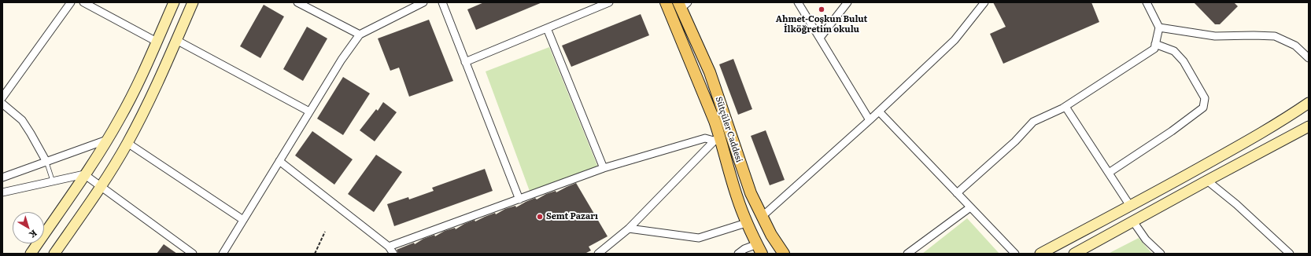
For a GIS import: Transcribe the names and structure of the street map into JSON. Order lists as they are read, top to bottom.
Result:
{
  "streets": {
    "main road": ["Sütçüler Caddesi"]
  },
  "places": ["Ahmet-Coşkun Bulut İlköğretim okulu", "Semt Pazarı"],
  "north": "bottom right"
}
